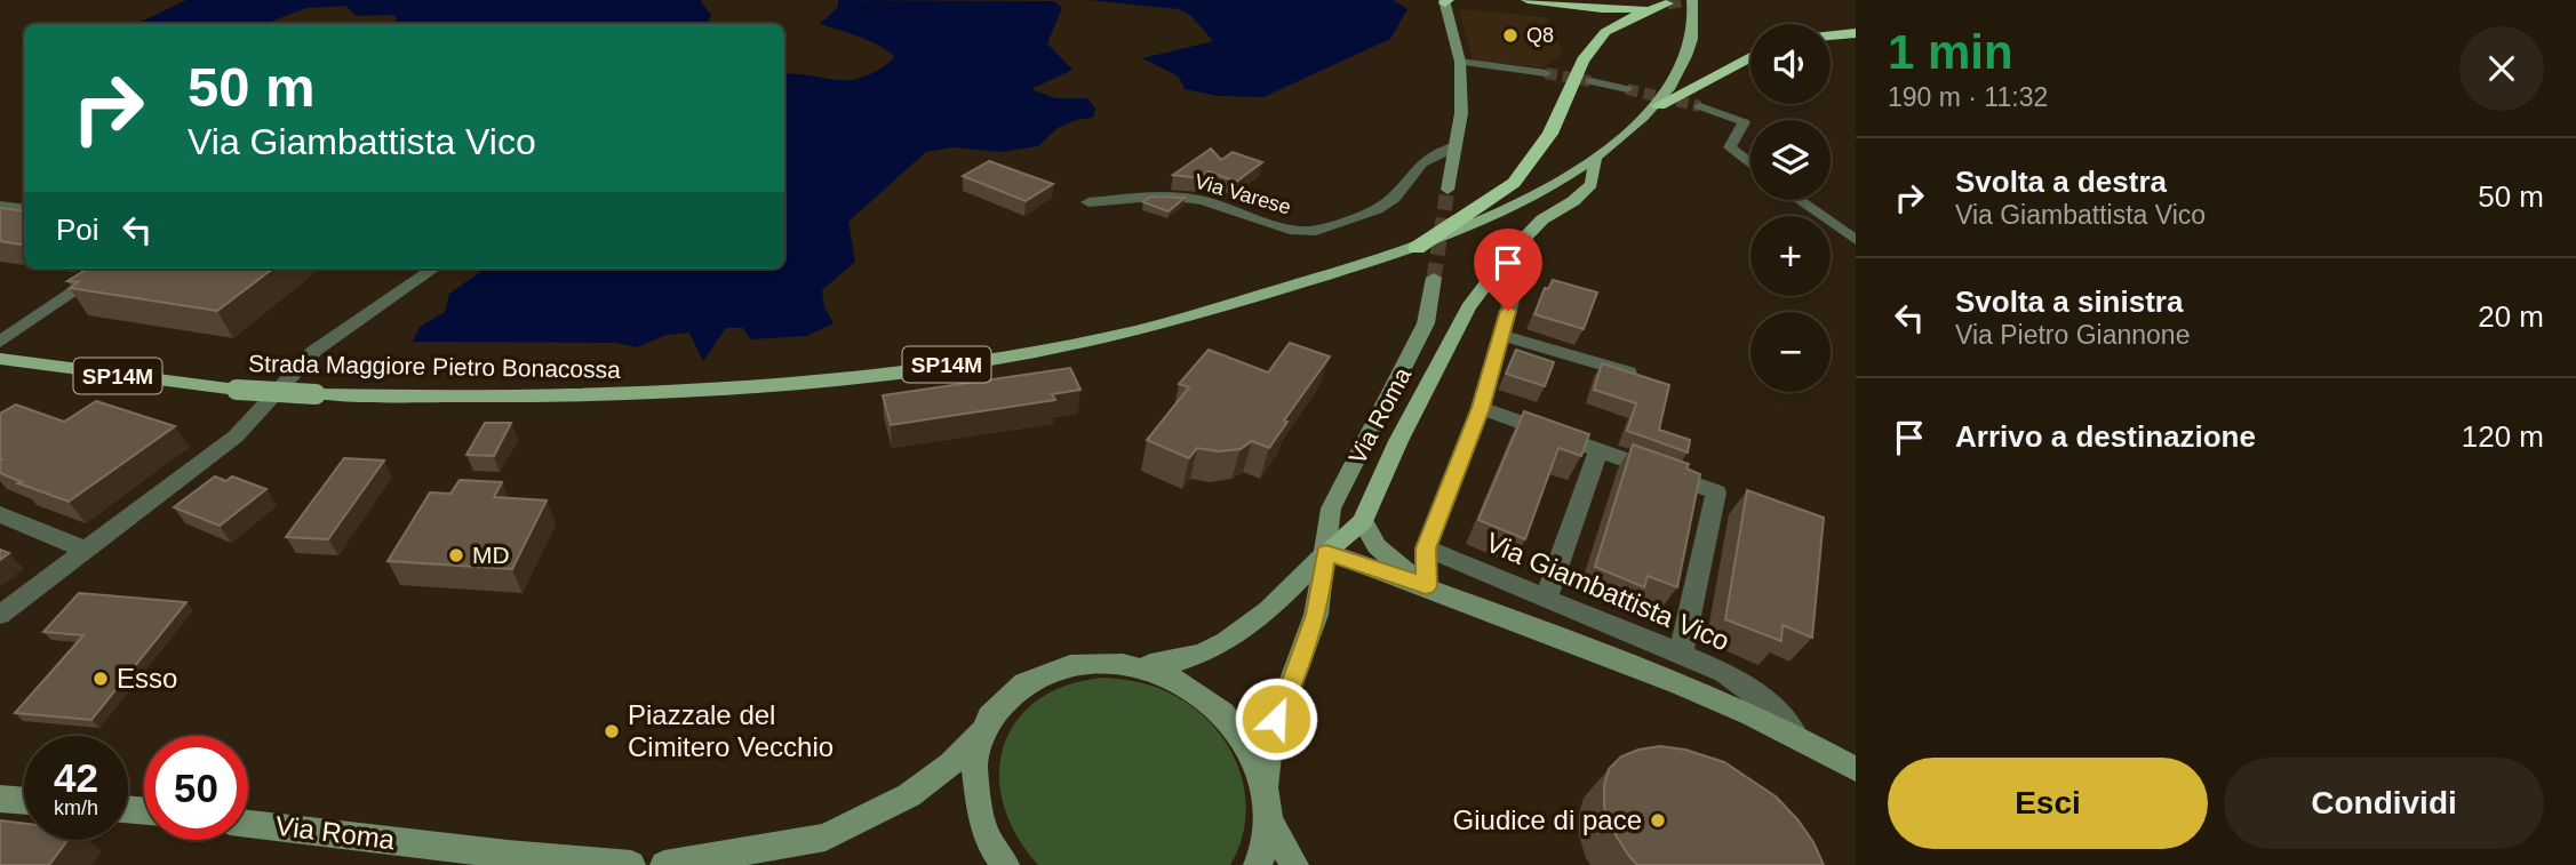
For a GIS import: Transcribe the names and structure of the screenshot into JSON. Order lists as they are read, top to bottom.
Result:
{
  "streets": {
    "main road": [
      "SP14M",
      "Strada Maggiore Pietro Bonacossa",
      "Via Roma",
      "Via Giambattista Vico"
    ],
    "street": ["Via Varese"]
  },
  "crossings": [
    ["Via Roma", "Via Giambattista Vico"]
  ],
  "places": [
    "Q8",
    "MD",
    "Esso",
    "Piazzale del Cimitero Vecchio",
    "Giudice di pace"
  ],
  "page": {
    "heading": ["1 min", "190 m · 11:32"],
    "map_buttons": ["+", "−"],
    "turn": ["50 m", "Via Giambattista Vico"],
    "list": [
      {
        "name": "Svolta a destra",
        "note": "Via Giambattista Vico",
        "value": "50 m"
      },
      {
        "name": "Svolta a sinistra",
        "note": "Via Pietro Giannone",
        "value": "20 m"
      },
      {
        "name": "Arrivo a destinazione",
        "value": "120 m"
      }
    ],
    "then": "Poi",
    "speed": "42 km/h",
    "limit": "50",
    "buttons": ["Esci", "Condividi"]
  }
}
